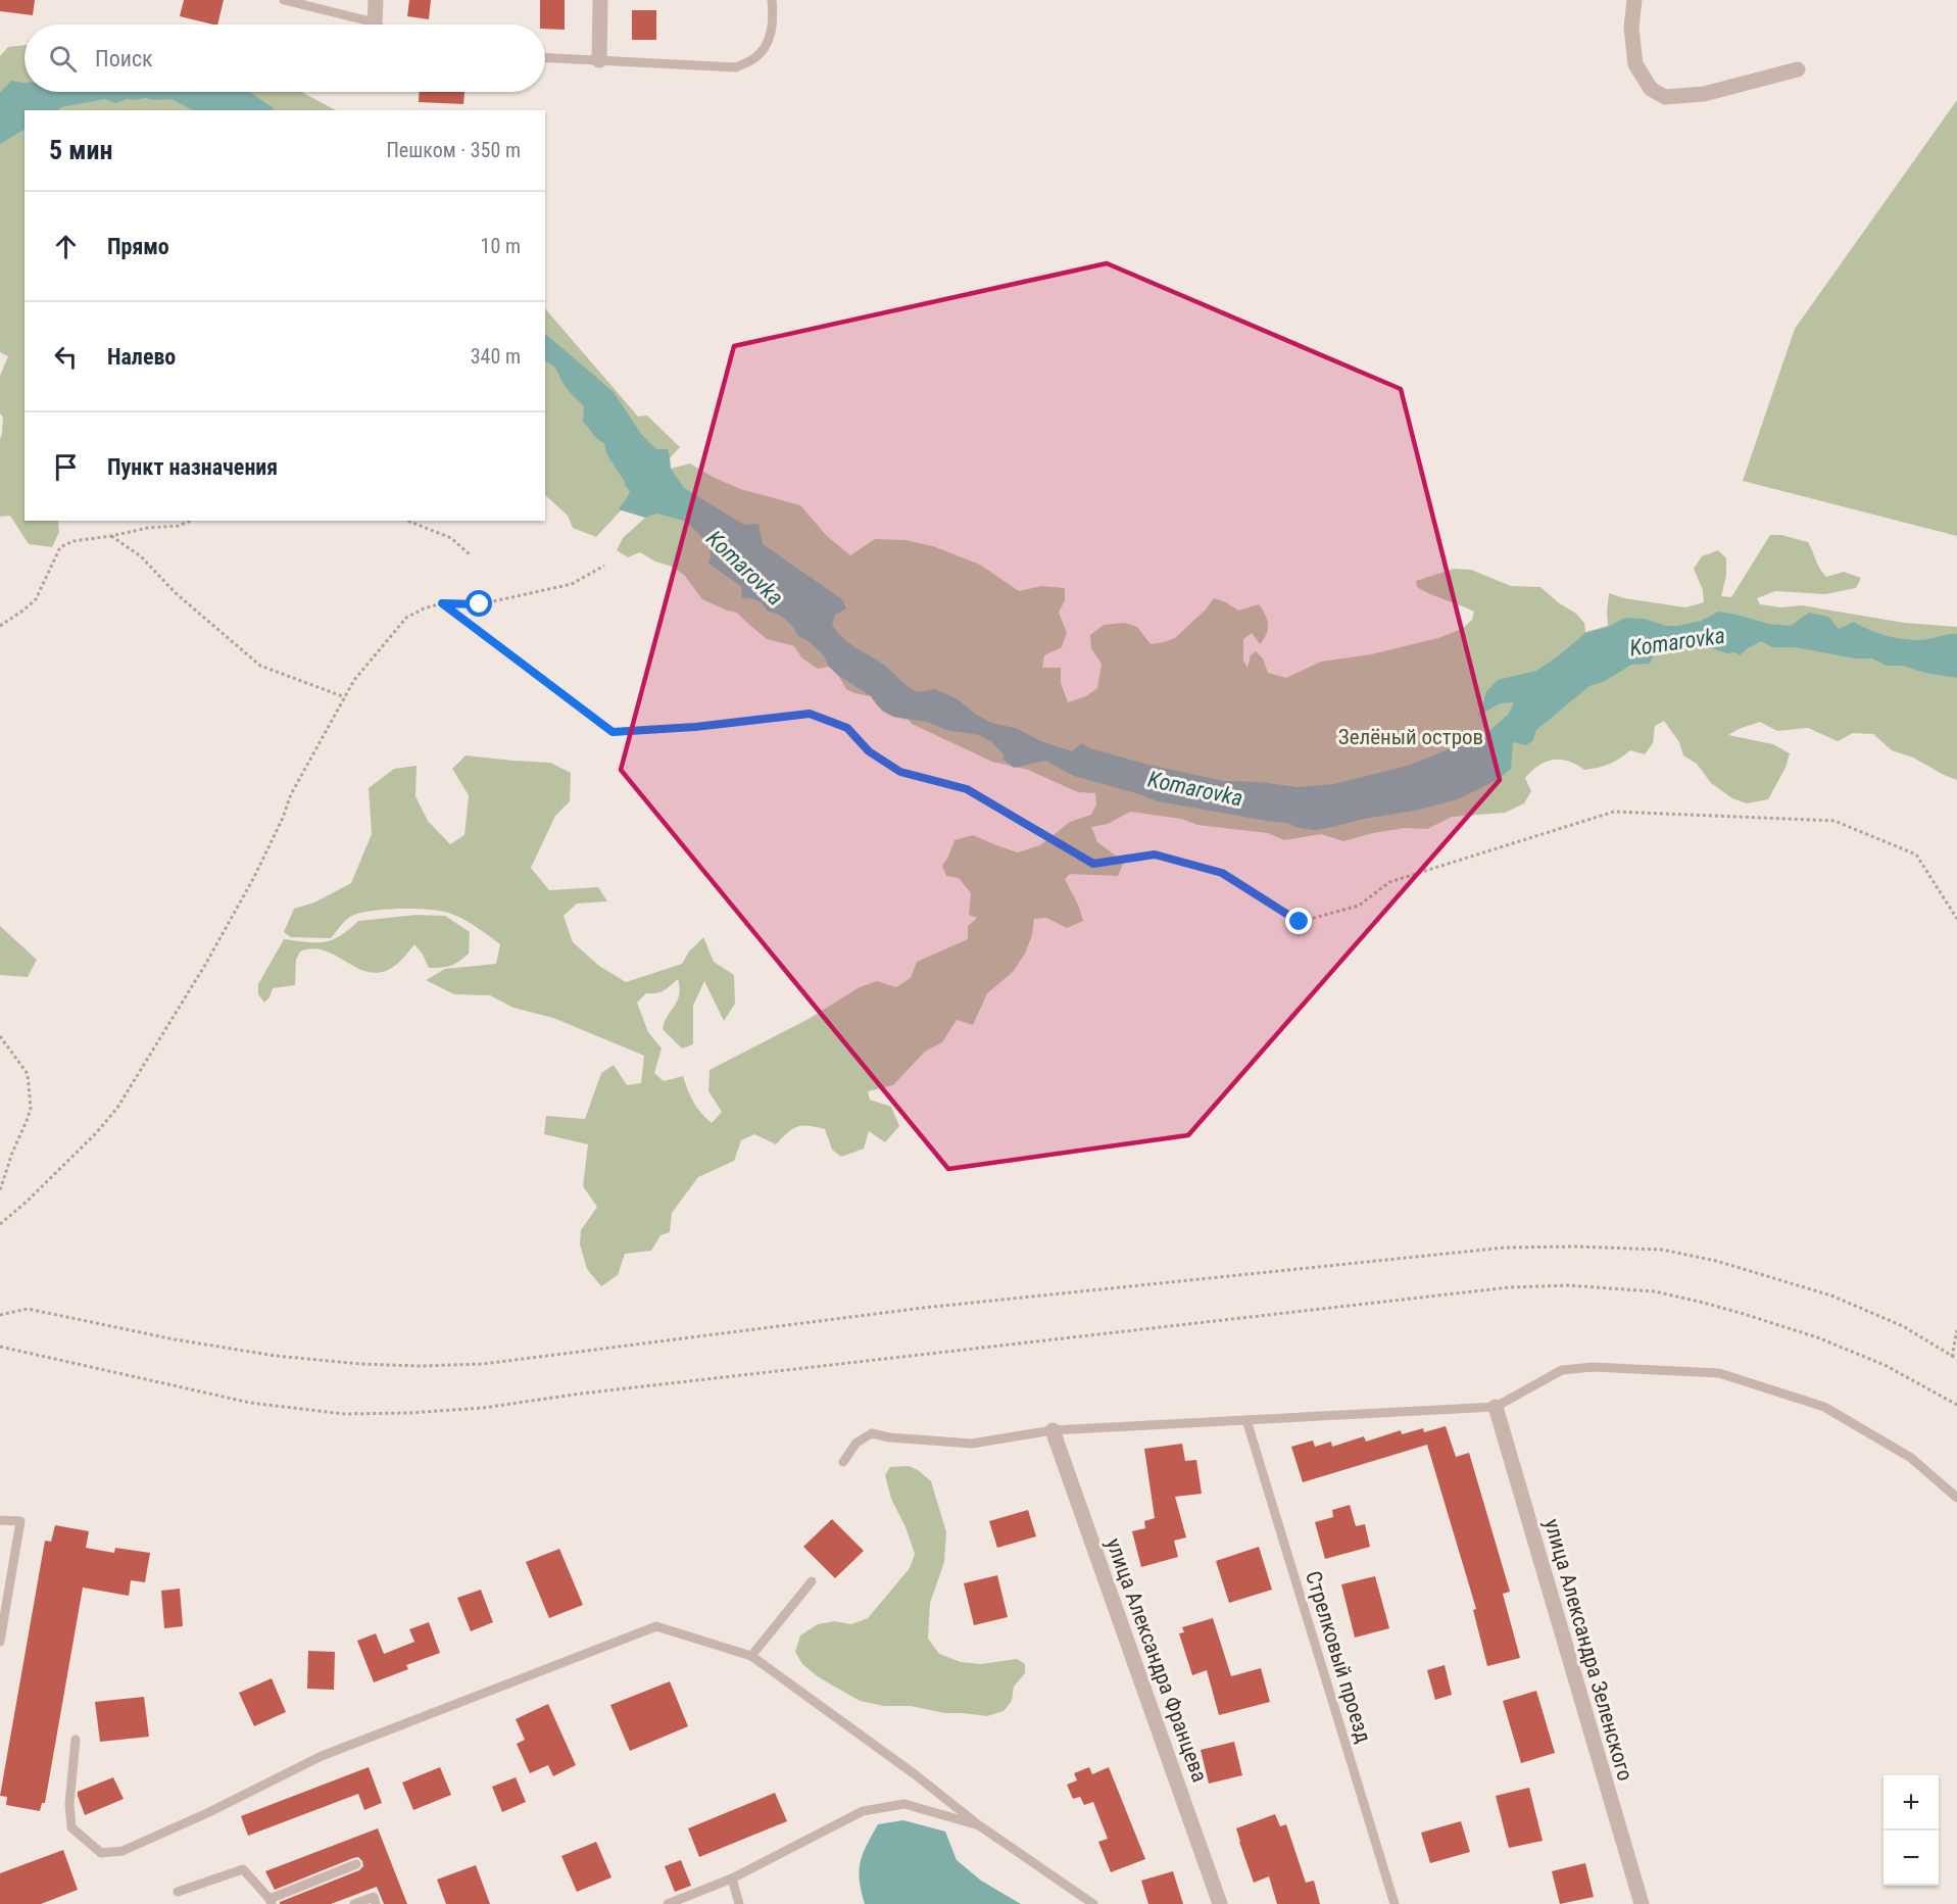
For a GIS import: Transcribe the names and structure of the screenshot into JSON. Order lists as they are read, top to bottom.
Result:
{
  "streets": {
    "street": ["улица Александра Зеленского", "улица Александра Францева"],
    "lane": ["Стрелковый проезд"]
  },
  "water": ["Komarovka"],
  "parks": ["Зелёный остров"],
  "page": {
    "search": "Поиск",
    "heading": ["5 мин", "Пешком · 350 m"],
    "list": [
      ["Прямо", "10 m"],
      ["Налево", "340 m"],
      "Пункт назначения"
    ],
    "map_buttons": ["+", "−"]
  }
}
